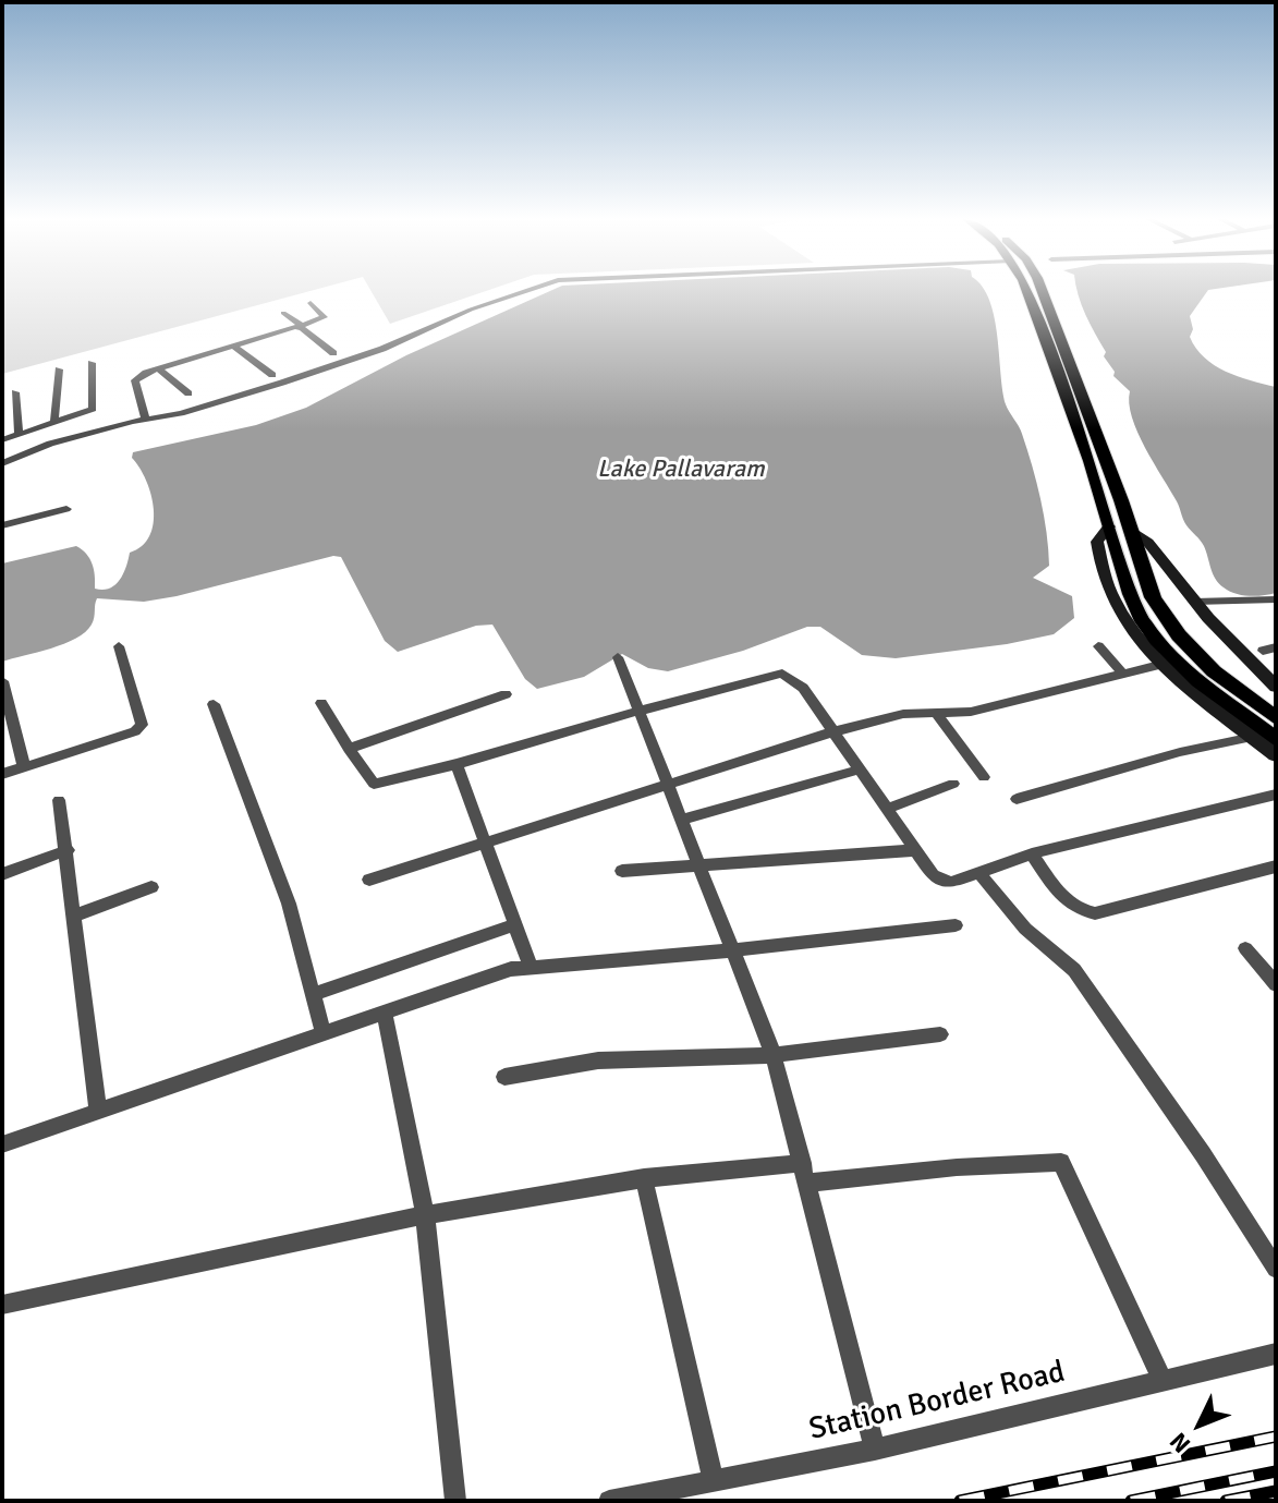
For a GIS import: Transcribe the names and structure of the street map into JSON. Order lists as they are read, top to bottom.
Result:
{
  "streets": {
    "street": ["Station Border Road"]
  },
  "water": ["Lake Pallavaram"],
  "north": "bottom left"
}
